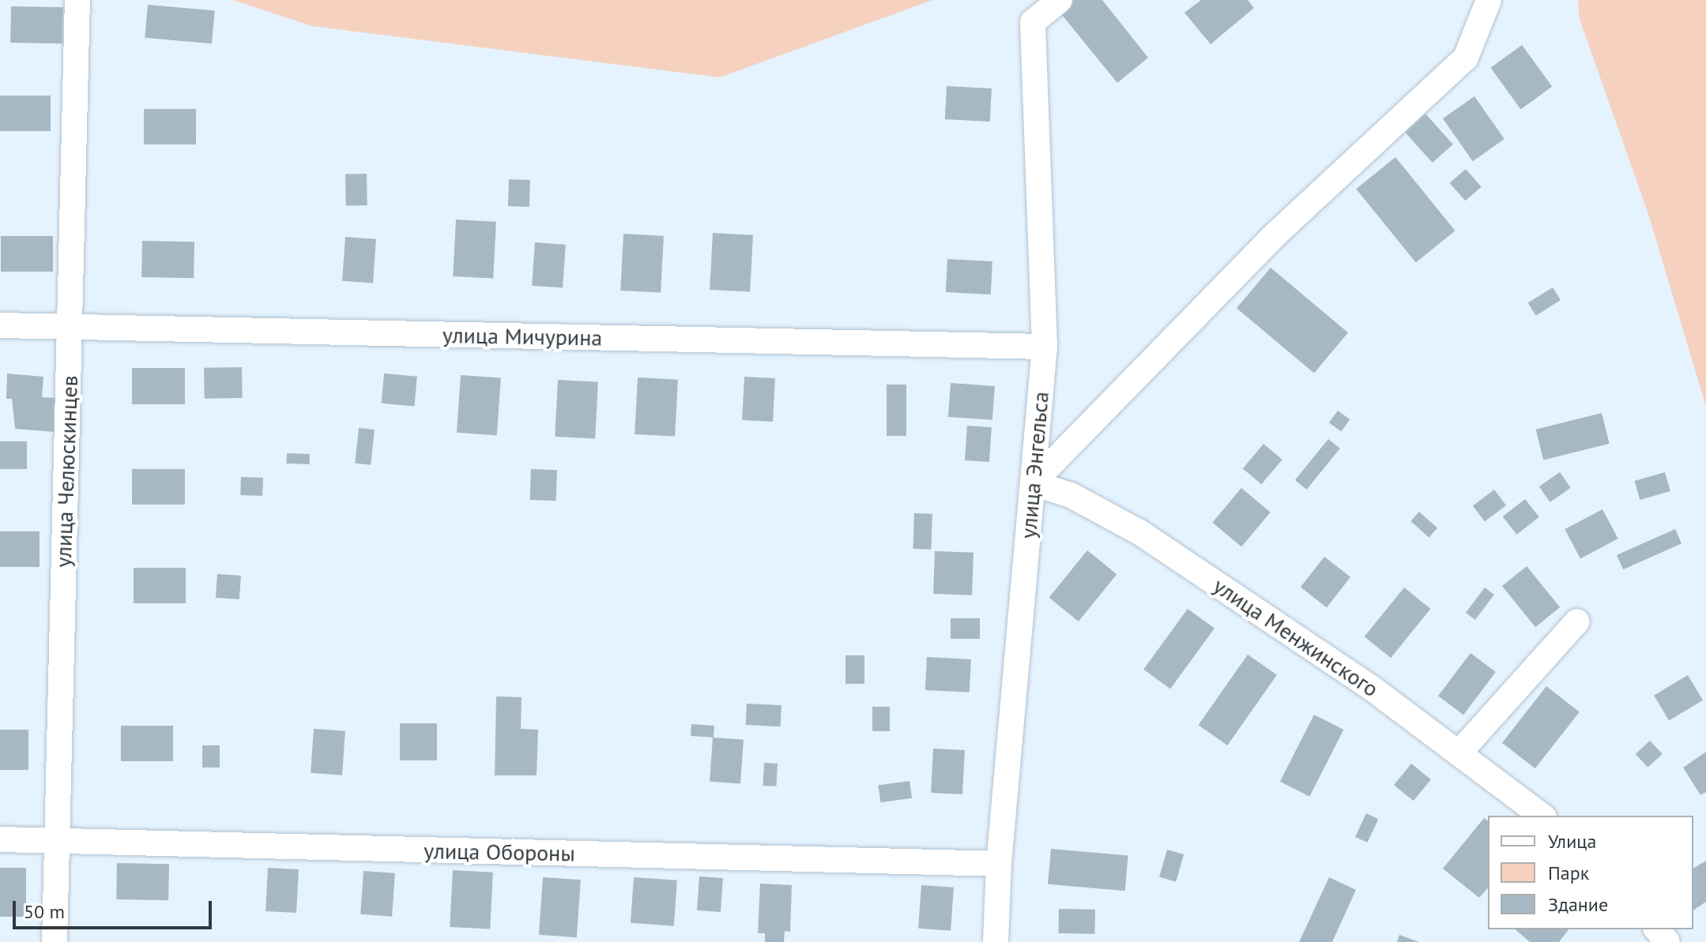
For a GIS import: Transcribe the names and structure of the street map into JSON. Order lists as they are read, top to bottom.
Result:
{
  "streets": {
    "street": [
      "улица Мичурина",
      "улица Энгельса",
      "улица Челюскинцев",
      "улица Менжинского",
      "улица Обороны"
    ]
  },
  "crossings": [
    ["улица Мичурина", "улица Энгельса"],
    ["улица Мичурина", "улица Челюскинцев"],
    ["улица Энгельса", "улица Менжинского"],
    ["улица Энгельса", "улица Обороны"],
    ["улица Челюскинцев", "улица Обороны"]
  ],
  "legend": ["Улица", "Парк", "Здание"],
  "scale_bar": "50 m"
}
